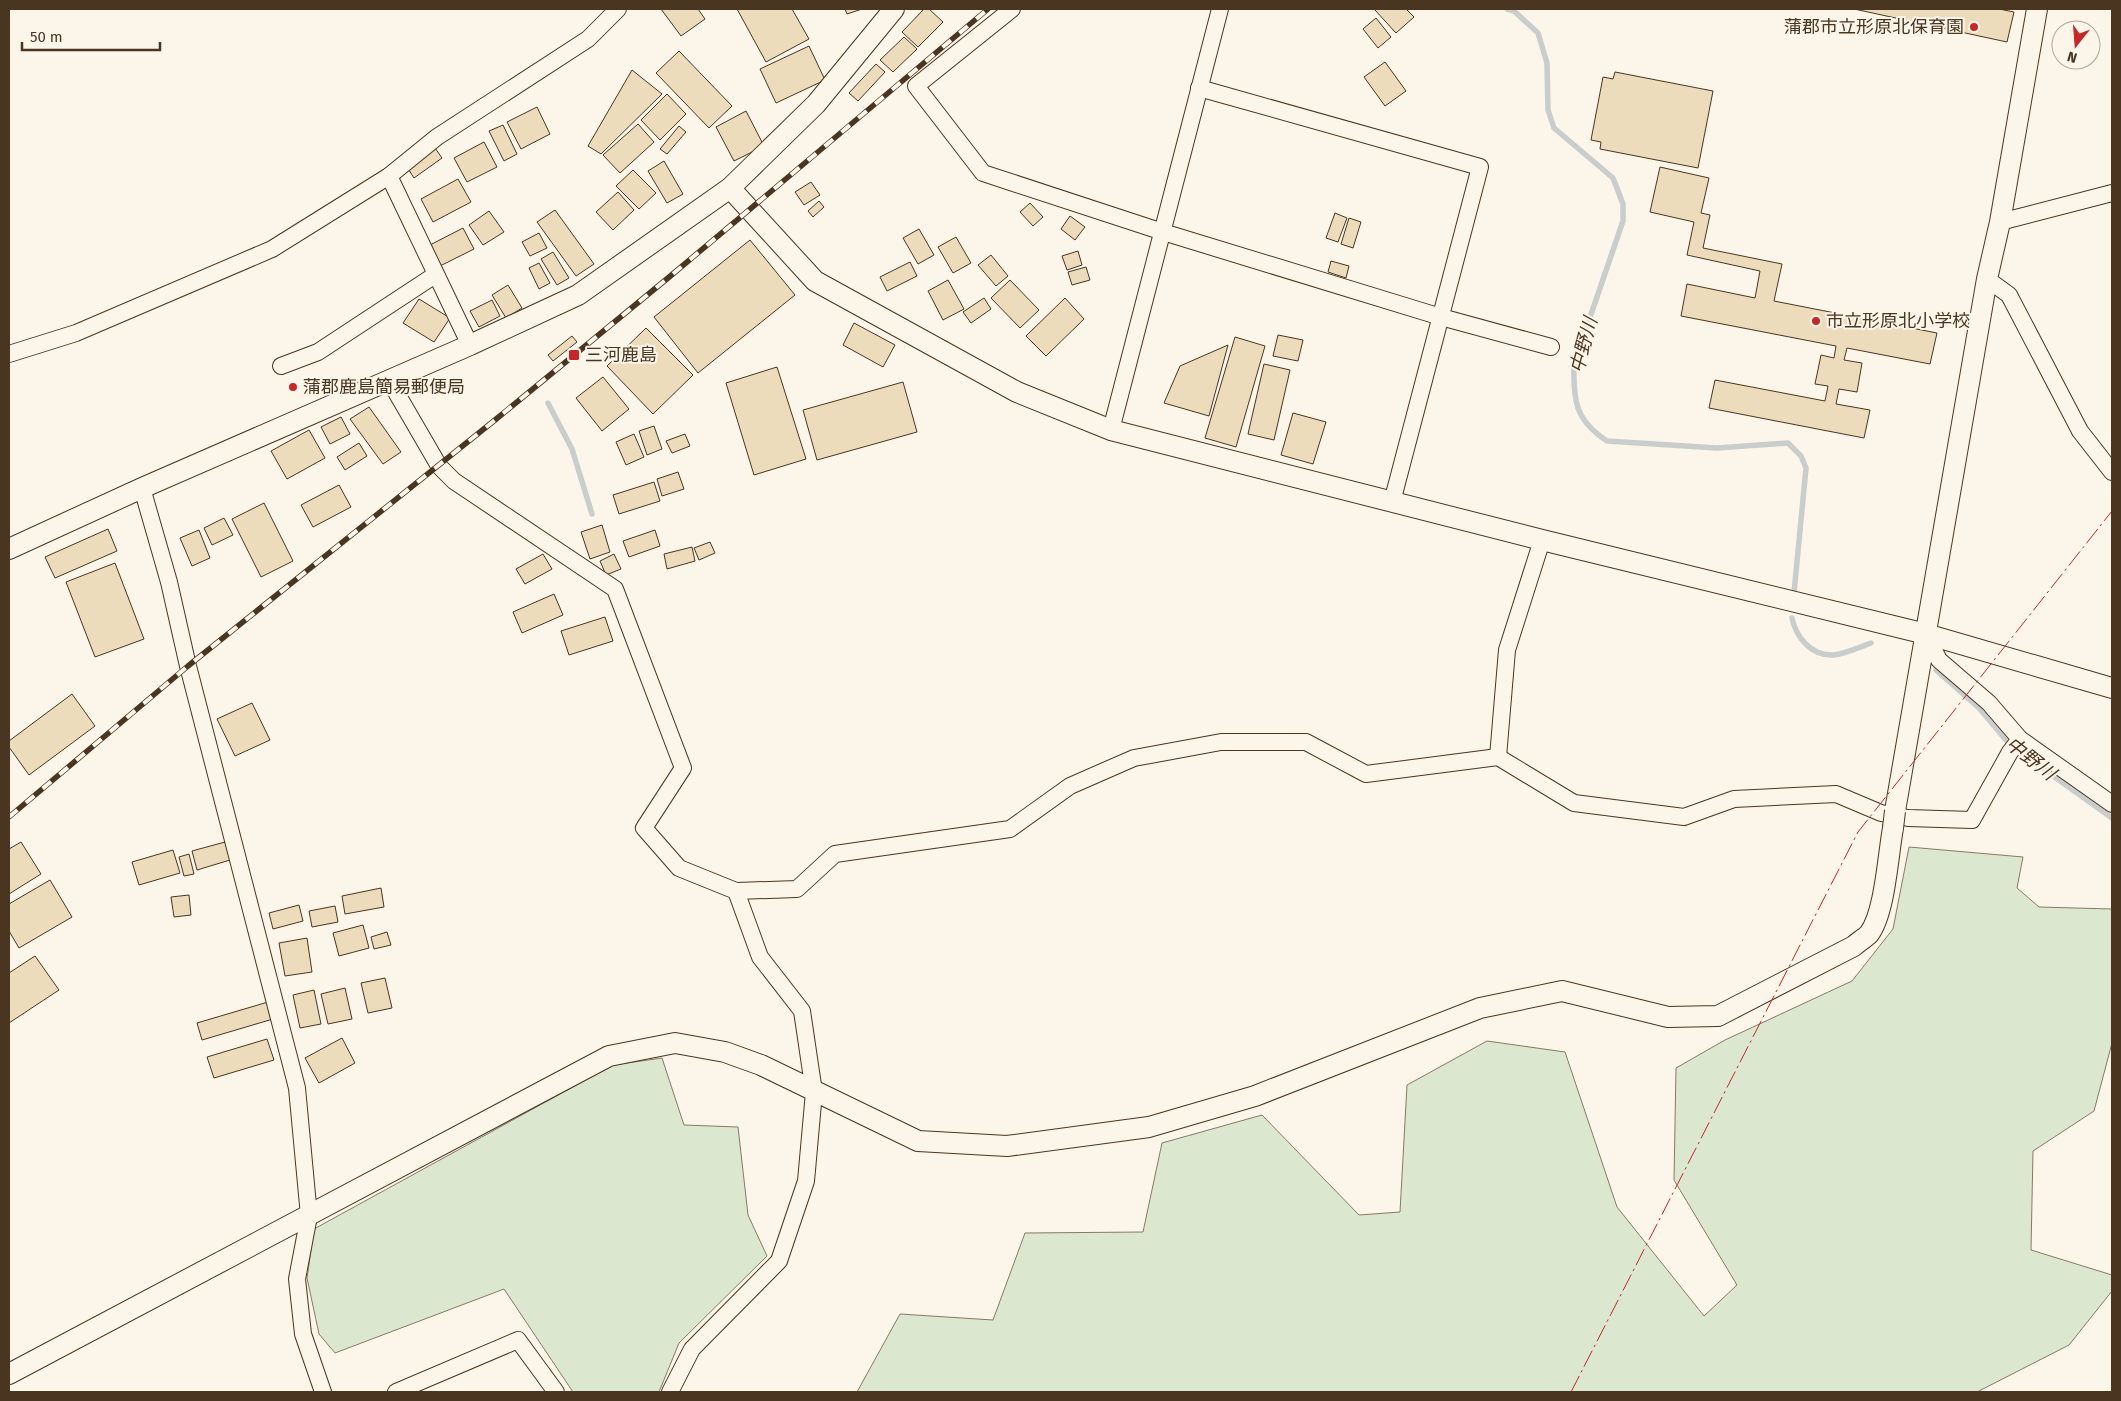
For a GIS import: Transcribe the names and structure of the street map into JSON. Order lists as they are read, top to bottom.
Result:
{
  "water": ["中野川"],
  "places": {
    "other": ["蒲郡市立形原北保育園", "市立形原北小学校", "蒲郡鹿島簡易郵便局"],
    "transit": ["三河鹿島"]
  },
  "scale_bar": "50 m",
  "north": "bottom"
}
